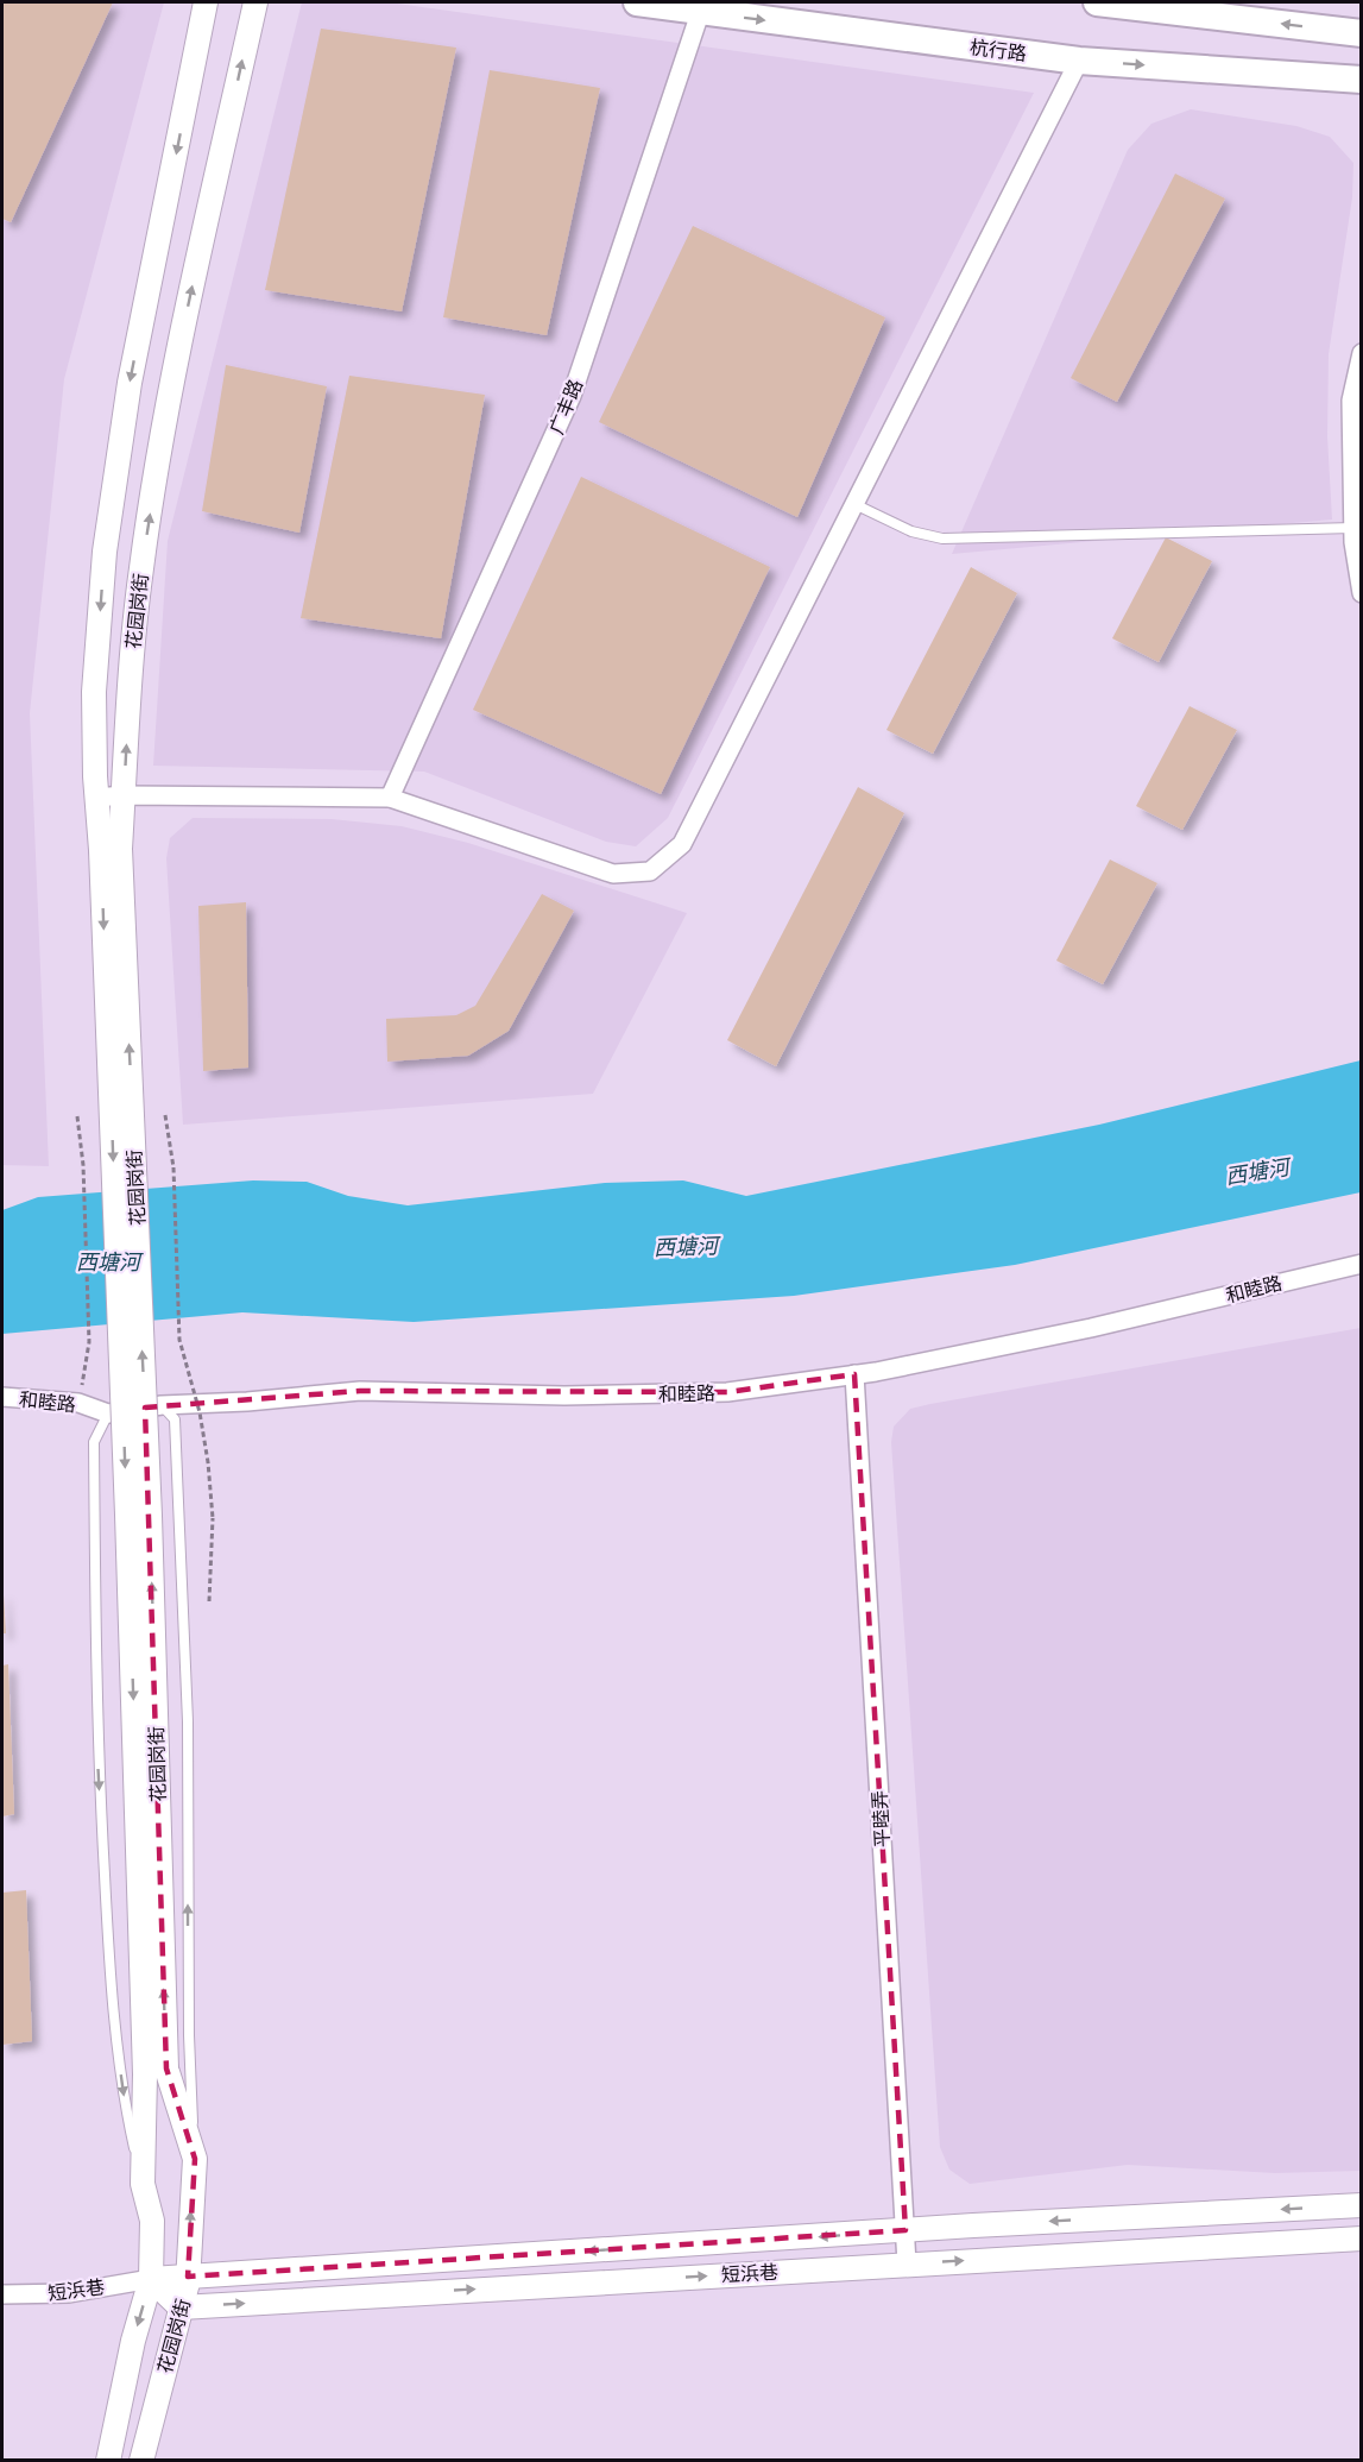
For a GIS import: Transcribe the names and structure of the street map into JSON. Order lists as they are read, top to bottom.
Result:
{
  "streets": {
    "main road": ["杭行路"],
    "street": [
      "广丰路",
      "花园岗街",
      "和睦路",
      "平睦弄",
      "短浜巷"
    ]
  },
  "crossings": [
    ["杭行路", "广丰路"],
    ["花园岗街", "短浜巷"],
    ["和睦路", "平睦弄"],
    ["平睦弄", "短浜巷"]
  ],
  "water": ["西塘河"]
}
